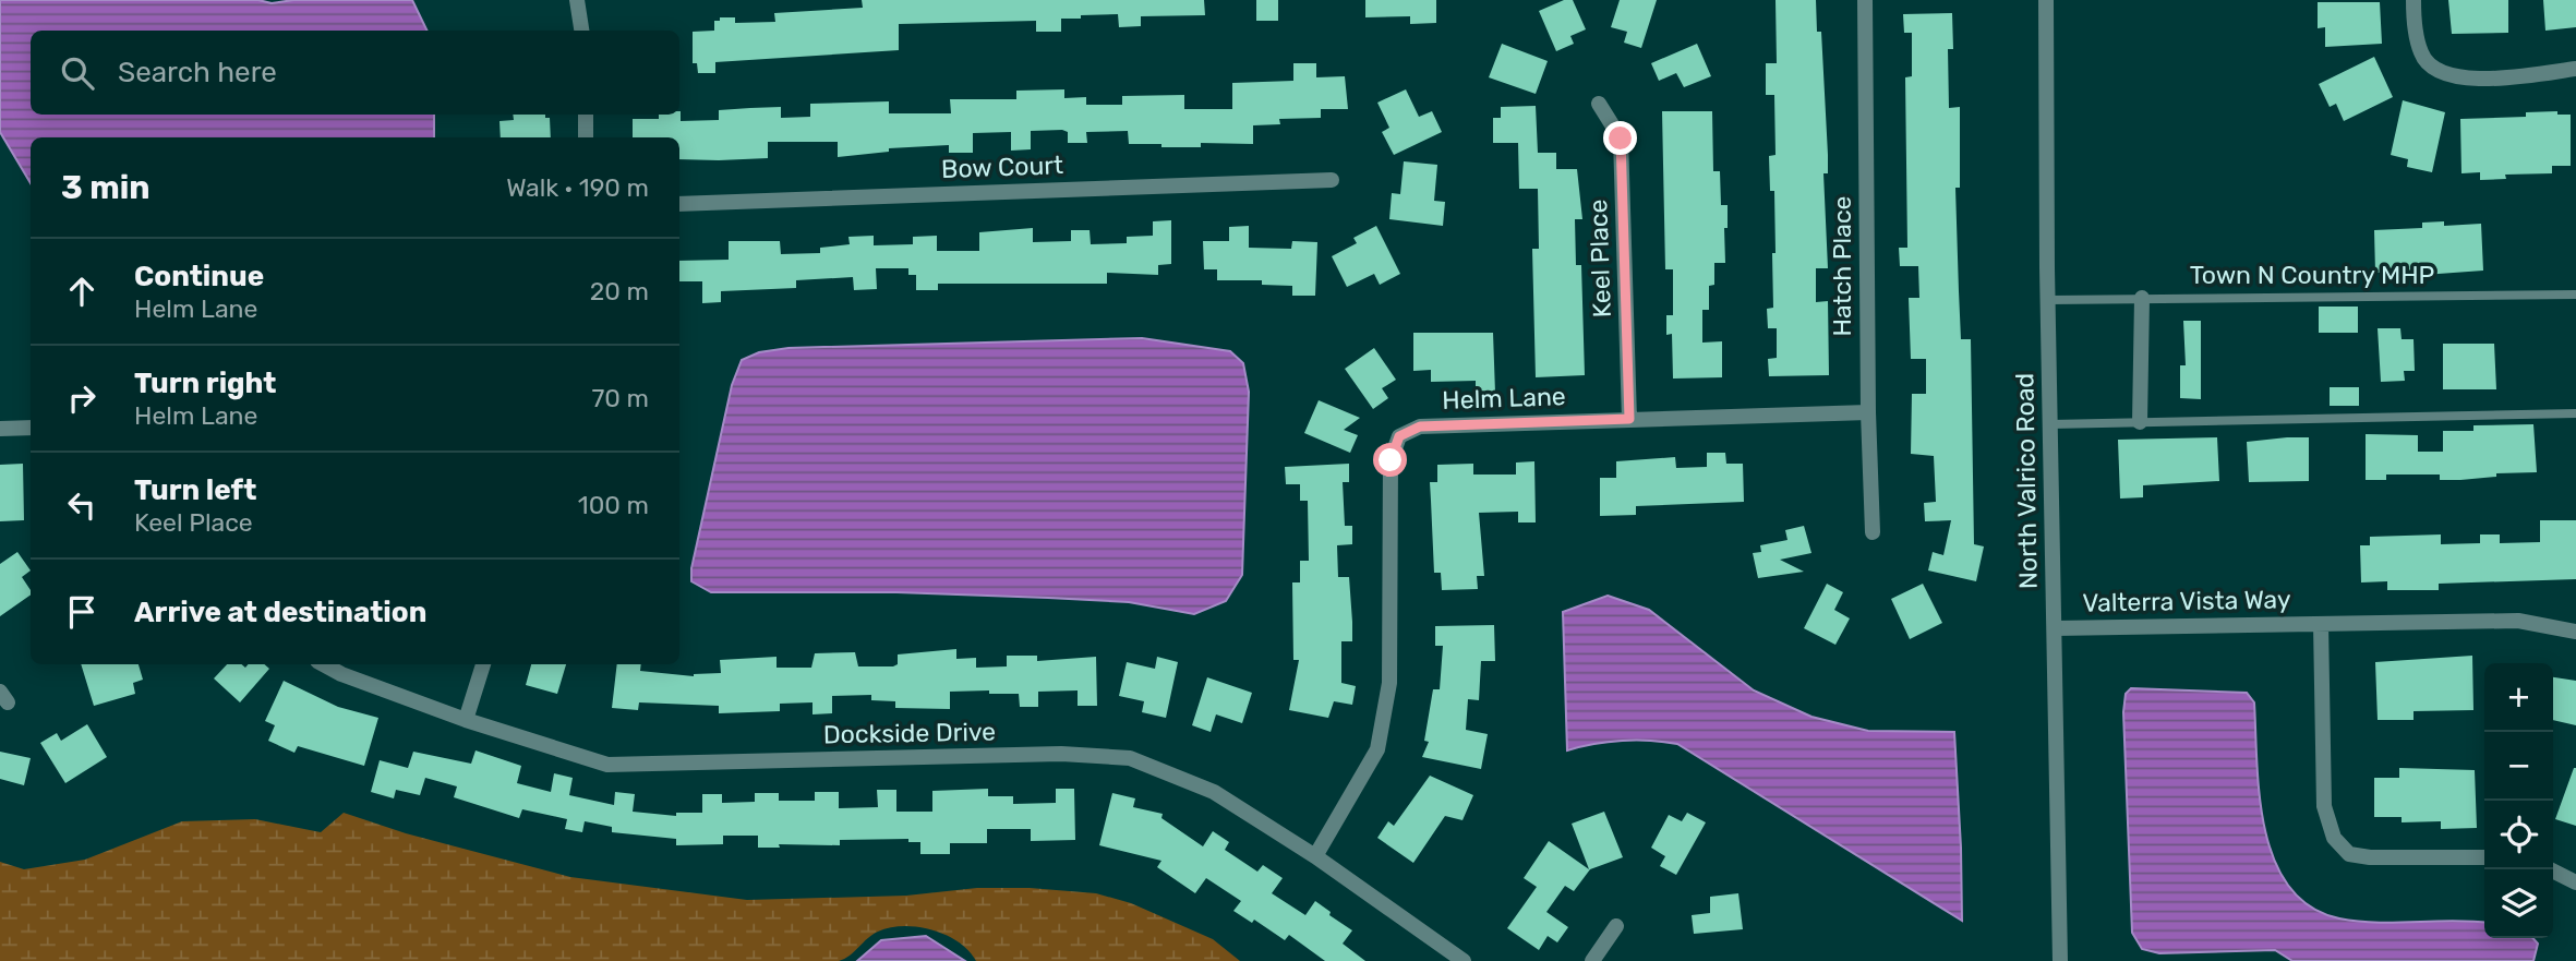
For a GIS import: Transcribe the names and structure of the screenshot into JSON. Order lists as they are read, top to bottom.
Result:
{
  "streets": {
    "street": [
      "Bow Court",
      "Keel Place",
      "Hatch Place",
      "Helm Lane",
      "North Valrico Road",
      "Valterra Vista Way",
      "Dockside Drive"
    ],
    "lane": ["Town N Country MHP"]
  },
  "crossings": [
    ["Keel Place", "Helm Lane"],
    ["Hatch Place", "Helm Lane"],
    ["Town N Country MHP", "North Valrico Road"],
    ["Helm Lane", "Dockside Drive"],
    ["North Valrico Road", "Valterra Vista Way"]
  ],
  "page": {
    "search": "Search here",
    "heading": ["3 min", "Walk · 190 m"],
    "list": [
      ["Continue", "Helm Lane", "20 m"],
      ["Turn right", "Helm Lane", "70 m"],
      ["Turn left", "Keel Place", "100 m"],
      "Arrive at destination"
    ],
    "map_buttons": ["+", "−"]
  }
}
